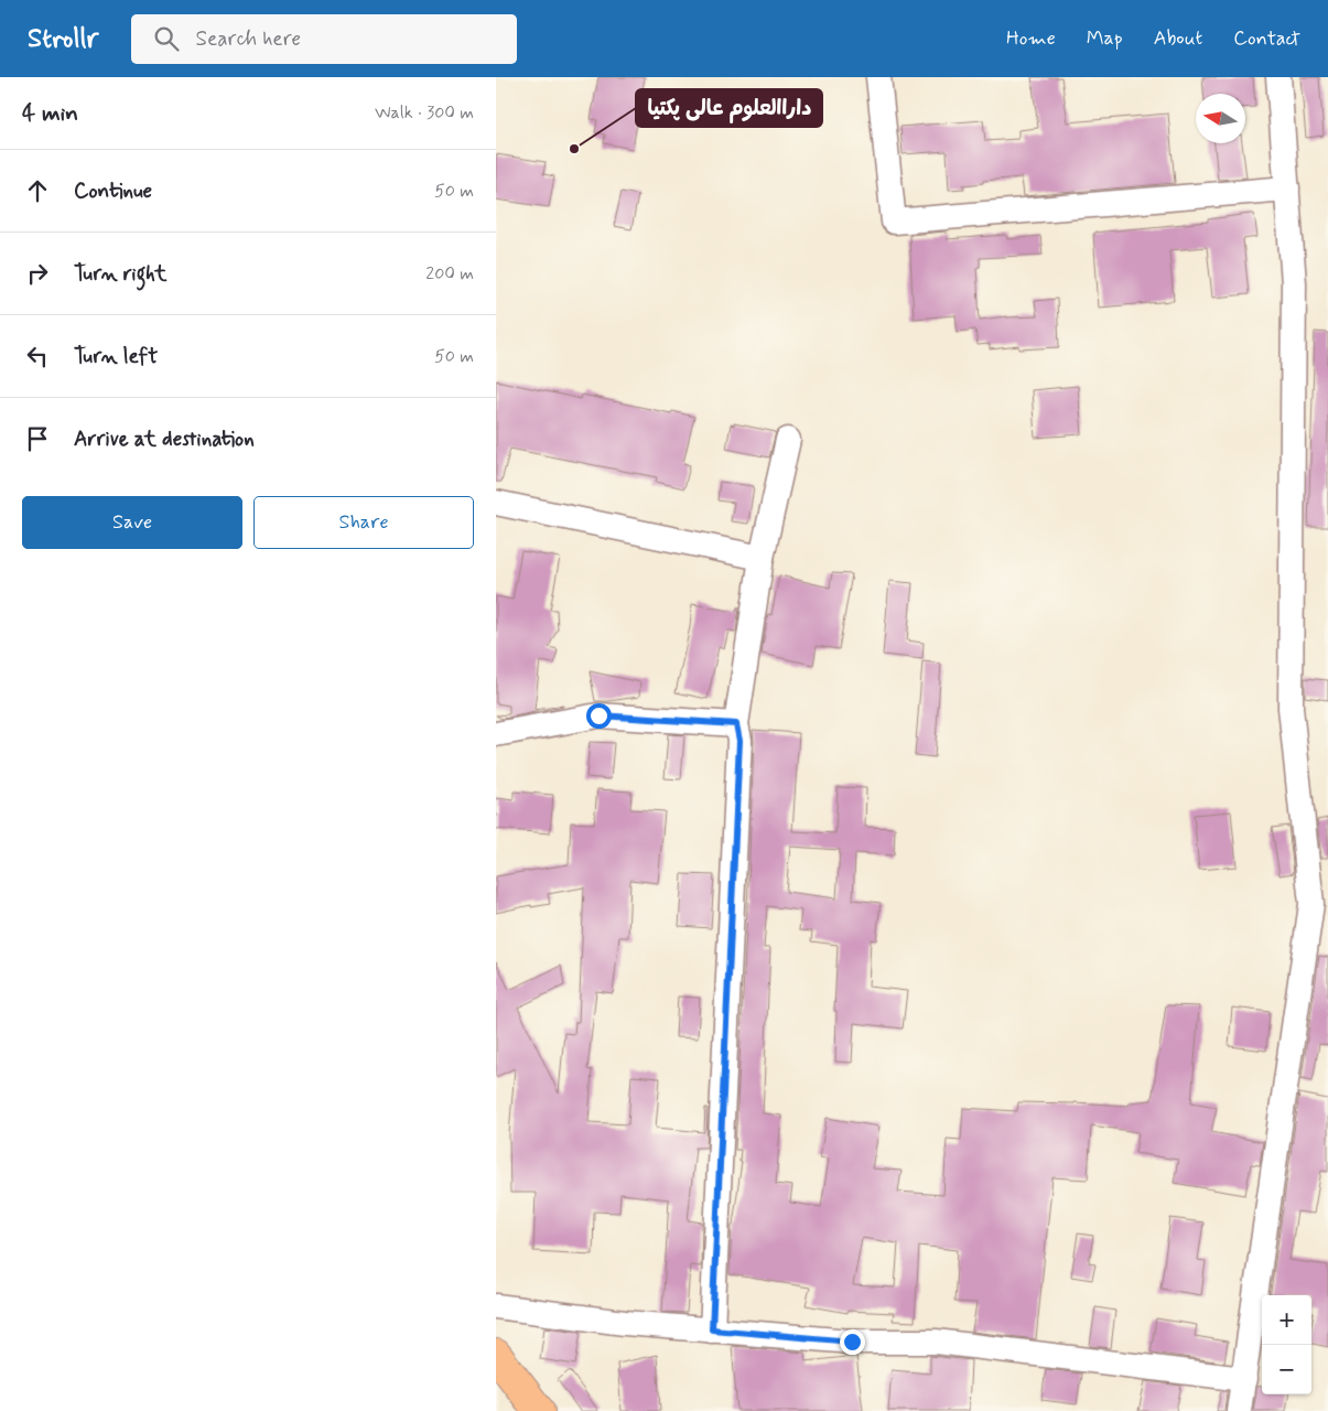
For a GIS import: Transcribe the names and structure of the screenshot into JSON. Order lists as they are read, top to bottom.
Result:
{
  "places": ["داراالعلوم عالی پکتیا"],
  "north": "left",
  "page": {
    "header": "Strollr",
    "search": "Search here",
    "nav": [
      "Home",
      "Map",
      "About",
      "Contact"
    ],
    "heading": ["4 min", "Walk · 300 m"],
    "list": [
      ["Continue", "50 m"],
      ["Turn right", "200 m"],
      ["Turn left", "50 m"],
      "Arrive at destination"
    ],
    "buttons": ["Save", "Share"],
    "map_buttons": ["+", "−"]
  }
}
